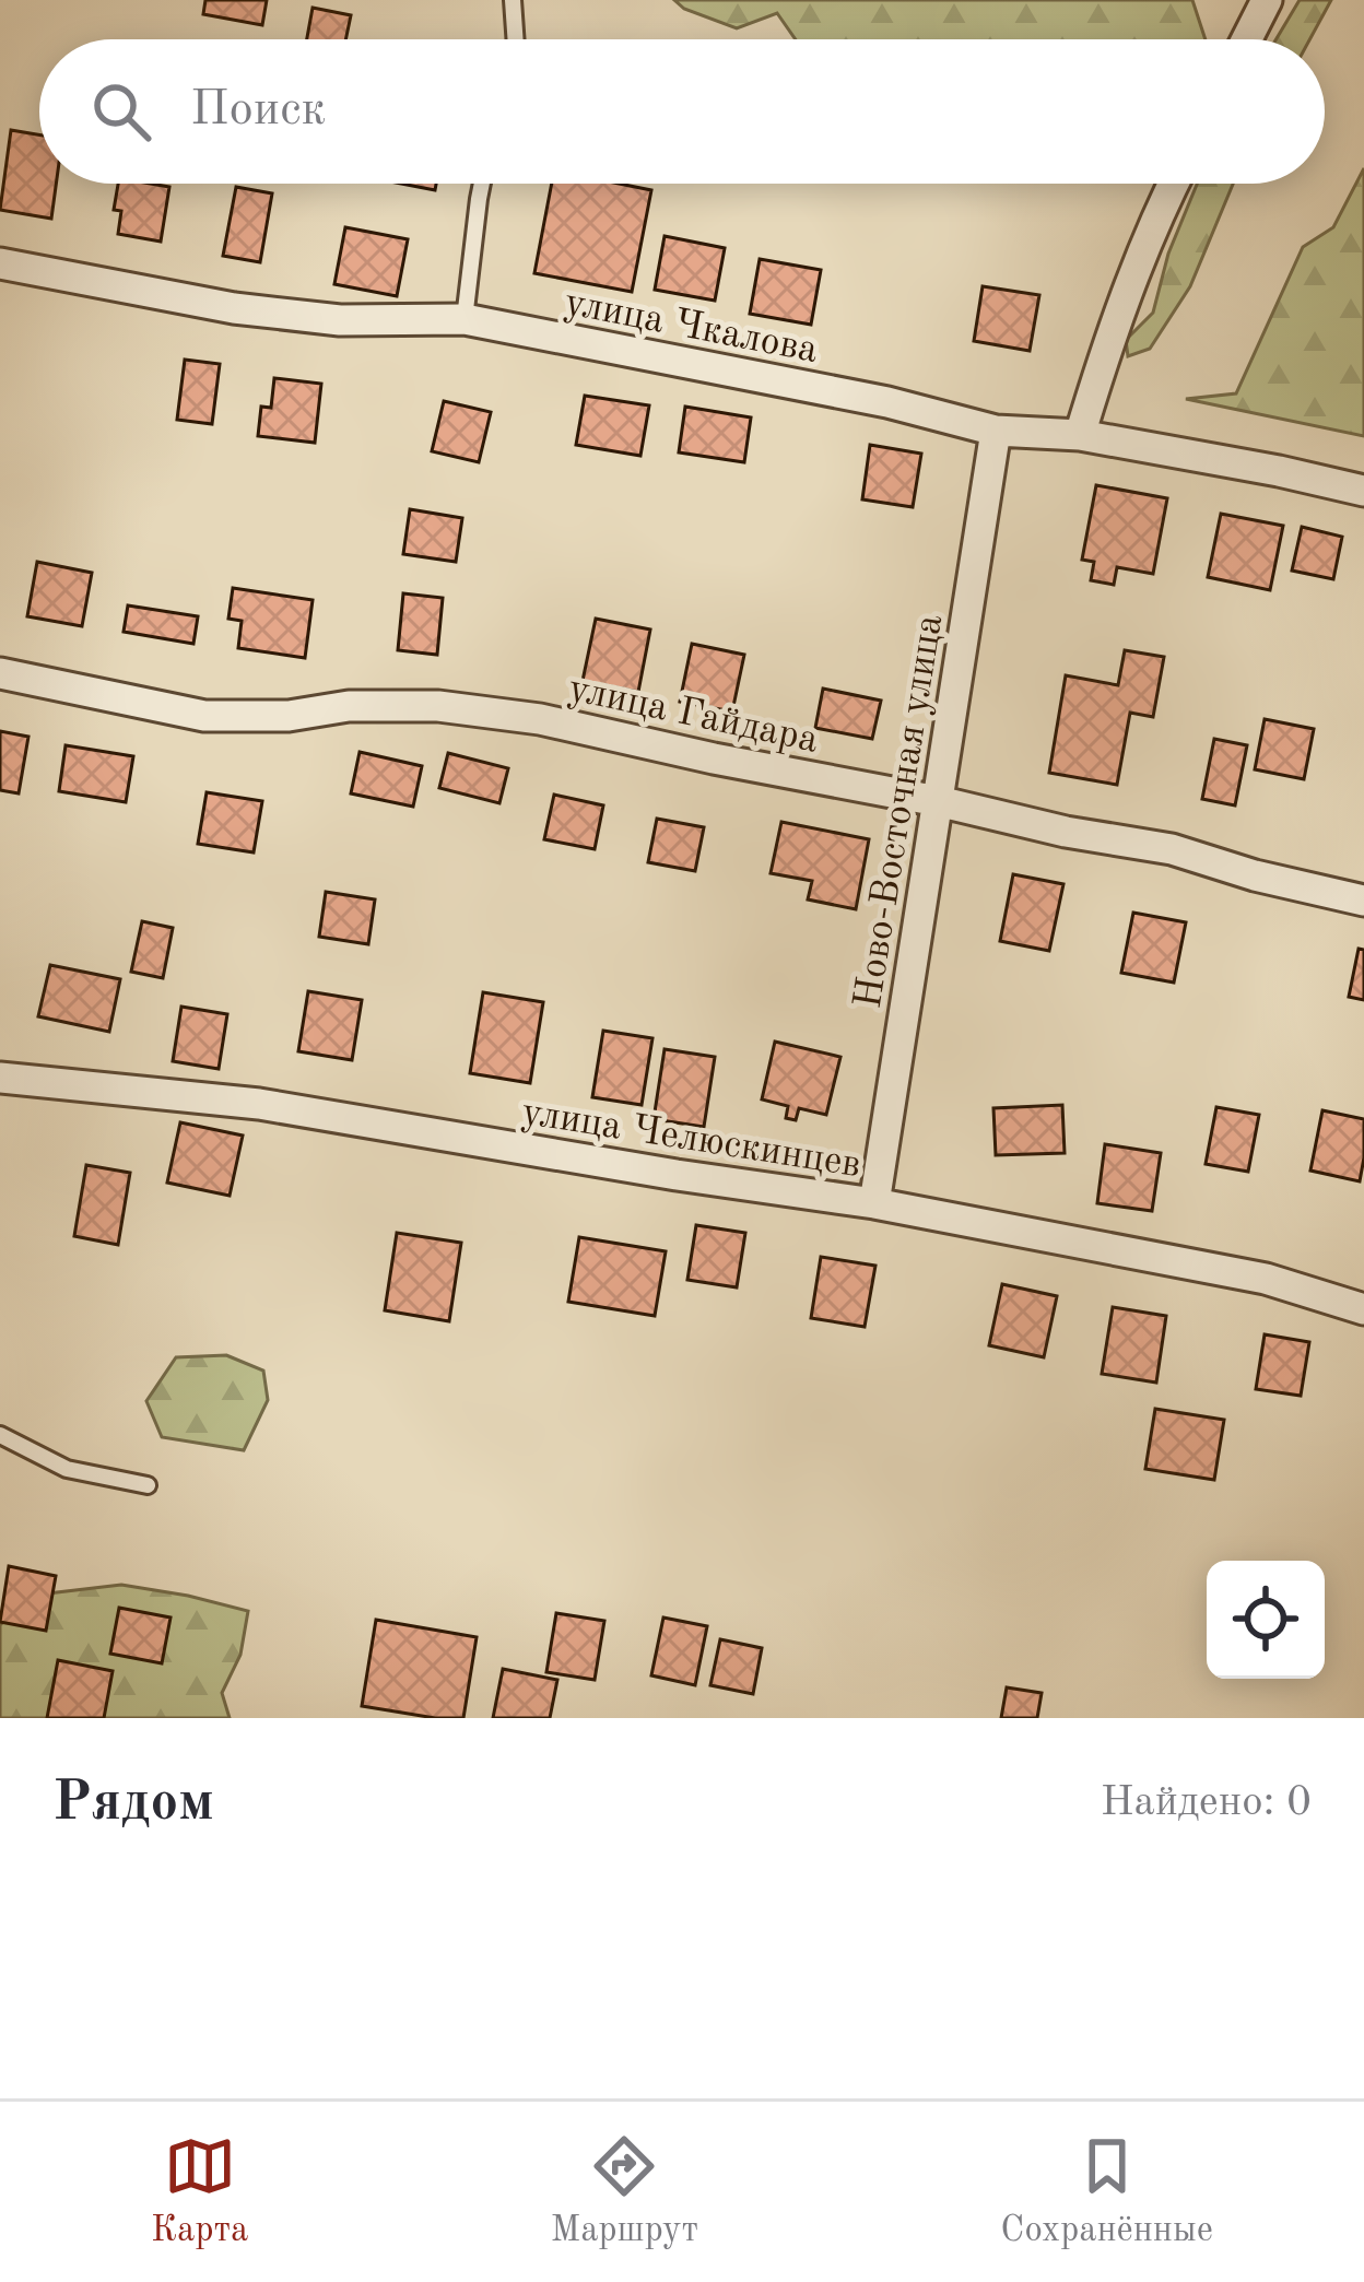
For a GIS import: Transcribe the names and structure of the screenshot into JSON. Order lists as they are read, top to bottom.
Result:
{
  "streets": {
    "street": [
      "улица Чкалова",
      "улица Гайдара",
      "Ново-Восточная улица",
      "улица Челюскинцев"
    ]
  },
  "crossings": [
    ["улица Чкалова", "Ново-Восточная улица"],
    ["улица Гайдара", "Ново-Восточная улица"],
    ["Ново-Восточная улица", "улица Челюскинцев"]
  ],
  "page": {
    "search": "Поиск",
    "heading": ["Рядом", "Найдено: 0"],
    "nav": ["Карта", "Маршрут", "Сохранённые"]
  }
}
